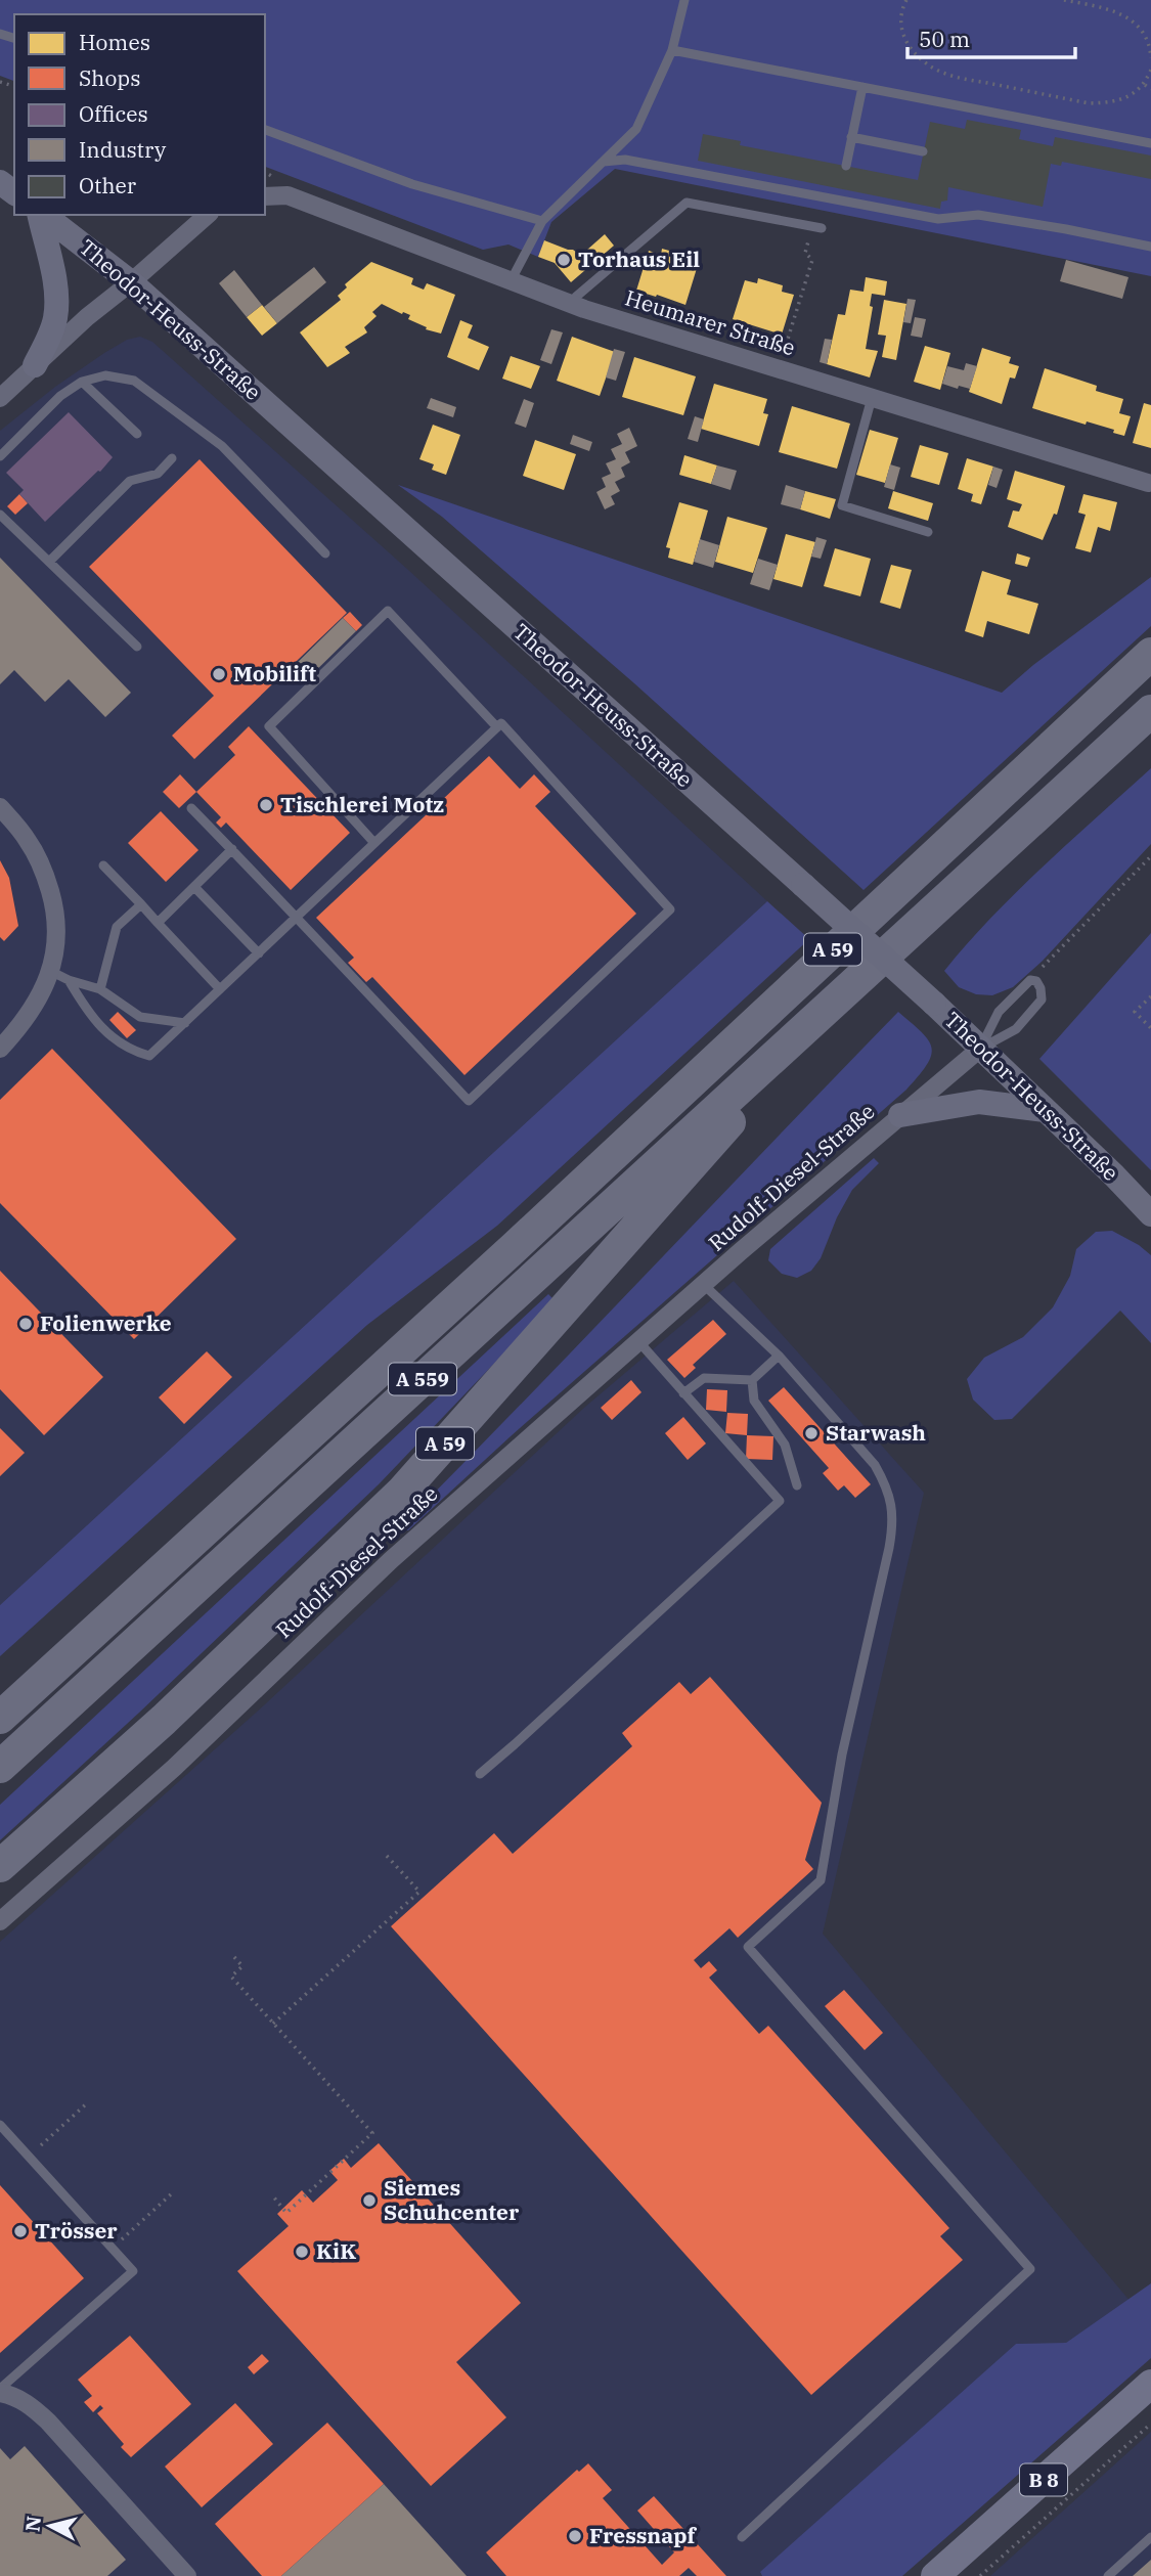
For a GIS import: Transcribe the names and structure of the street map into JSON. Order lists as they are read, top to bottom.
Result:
{
  "streets": {
    "highway": ["A 59", "A 559"],
    "main road": ["Theodor-Heuss-Straße", "B 8"],
    "street": ["Heumarer Straße", "Rudolf-Diesel-Straße"]
  },
  "crossings": [
    ["Theodor-Heuss-Straße", "Rudolf-Diesel-Straße"],
    ["A 59", "A 559"]
  ],
  "places": [
    "Torhaus Eil",
    "Mobilift",
    "Tischlerei Motz",
    "Folienwerke",
    "Starwash",
    "Siemes Schuhcenter",
    "Trösser",
    "KiK",
    "Fressnapf"
  ],
  "legend": [
    "Homes",
    "Shops",
    "Offices",
    "Industry",
    "Other"
  ],
  "scale_bar": "50 m",
  "north": "left"
}
